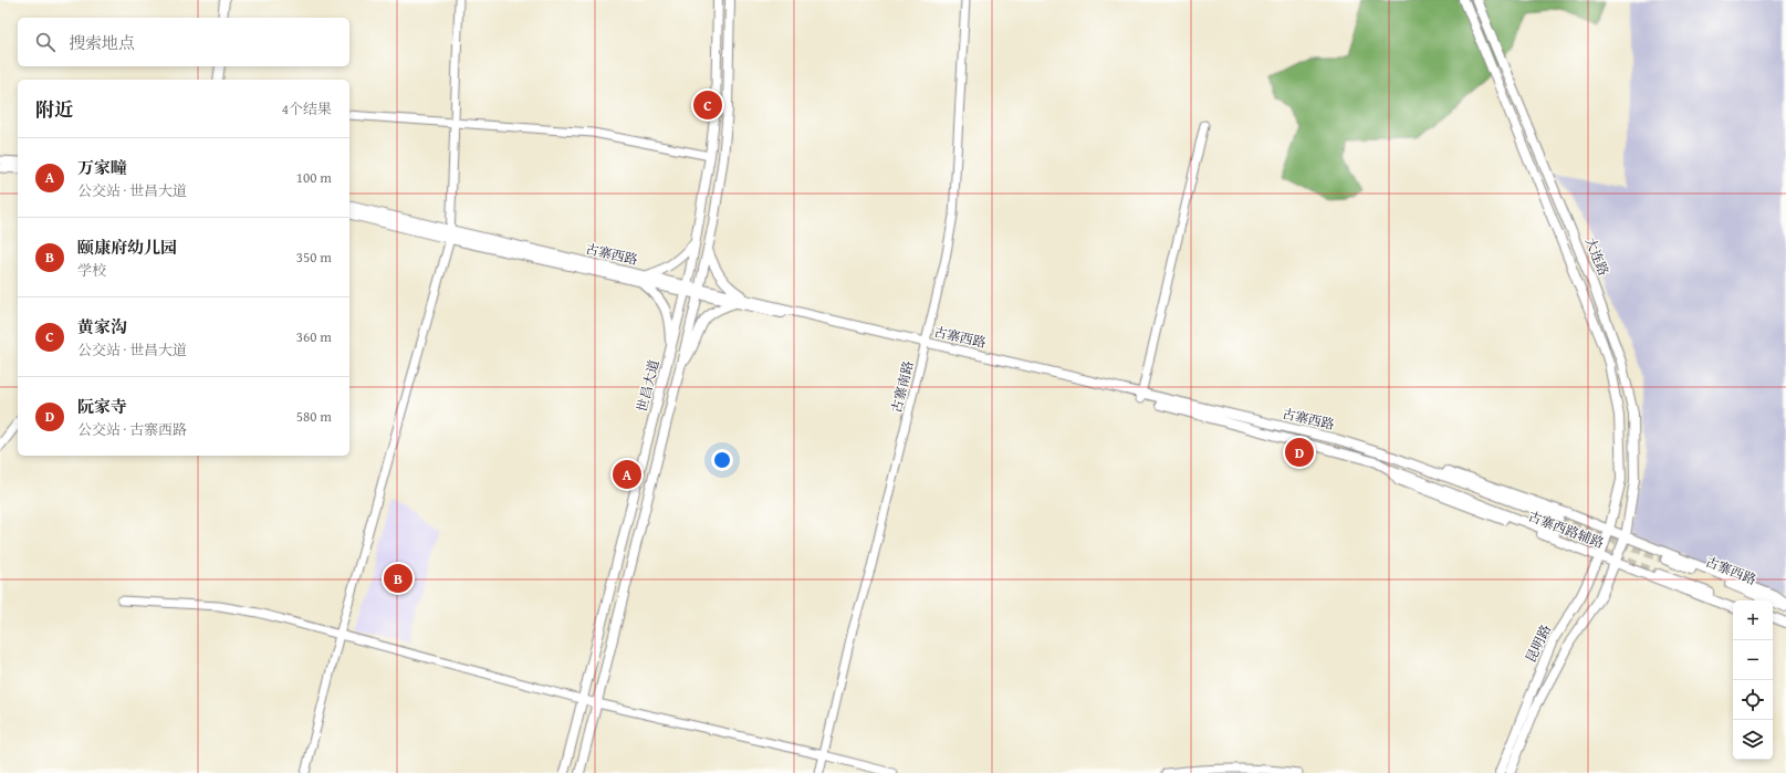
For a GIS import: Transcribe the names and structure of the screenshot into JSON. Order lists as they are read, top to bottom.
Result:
{
  "streets": {
    "main road": [
      "古寨西路",
      "大连路",
      "世昌大道",
      "古寨西路辅路",
      "昆明路"
    ],
    "street": ["古寨南路"]
  },
  "crossings": [
    ["古寨西路", "世昌大道"],
    ["古寨西路", "古寨南路"],
    ["古寨西路", "古寨西路辅路"],
    ["大连路", "昆明路"],
    ["古寨西路辅路", "昆明路"]
  ],
  "page": {
    "search": "搜索地点",
    "heading": ["附近", "4个结果"],
    "pins": [
      "C",
      "D",
      "A",
      "B"
    ],
    "list": [
      {
        "mark": "A",
        "name": "万家疃",
        "note": "公交站 · 世昌大道",
        "value": "100 m"
      },
      {
        "mark": "B",
        "name": "颐康府幼儿园",
        "note": "学校",
        "value": "350 m"
      },
      {
        "mark": "C",
        "name": "黄家沟",
        "note": "公交站 · 世昌大道",
        "value": "360 m"
      },
      {
        "mark": "D",
        "name": "阮家寺",
        "note": "公交站 · 古寨西路",
        "value": "580 m"
      }
    ],
    "map_buttons": ["+", "−"]
  }
}
